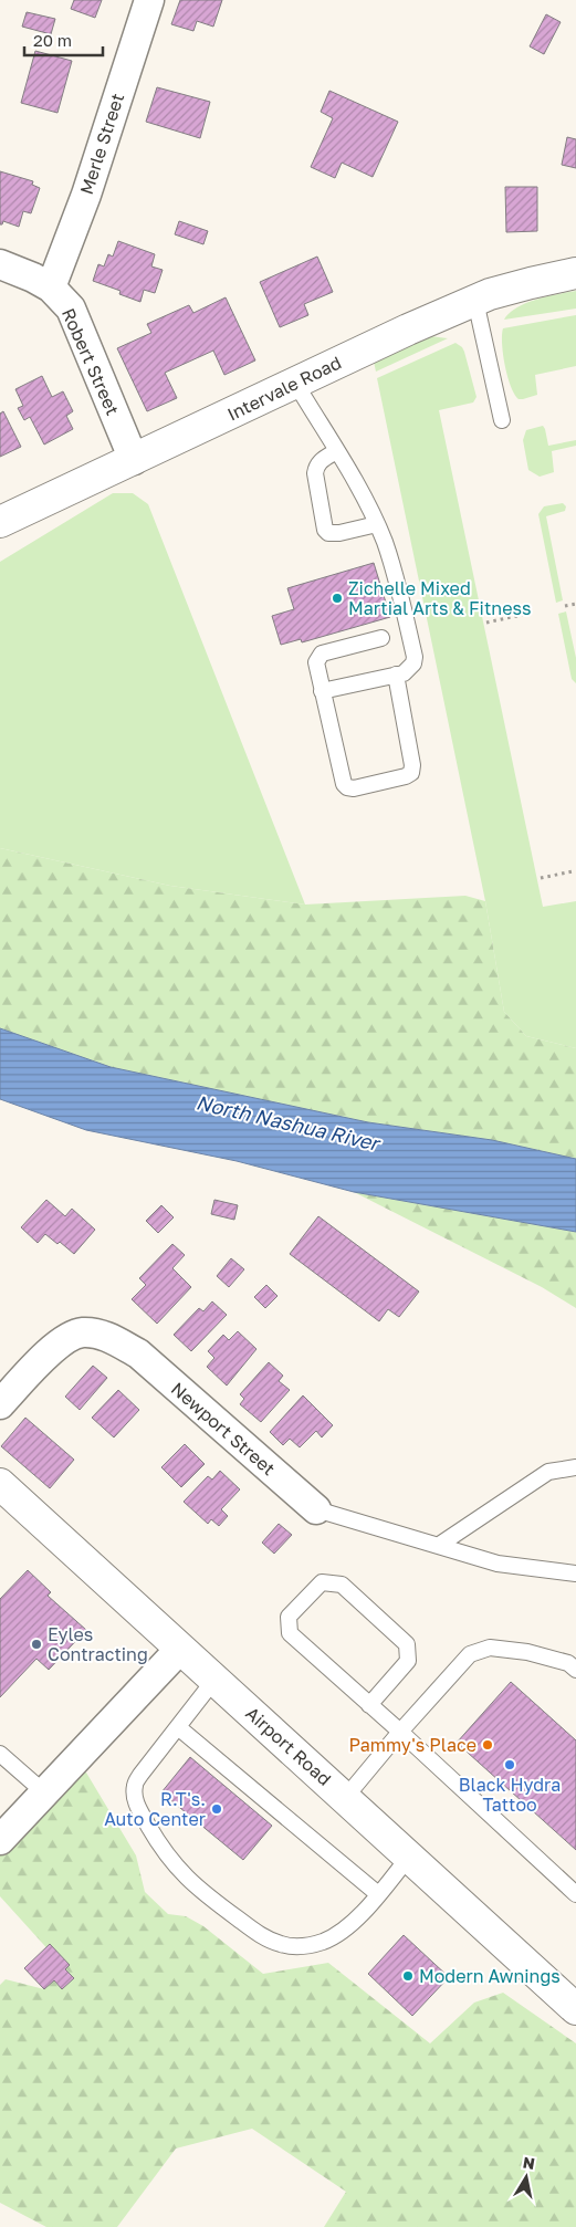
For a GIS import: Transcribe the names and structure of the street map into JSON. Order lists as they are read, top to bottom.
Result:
{
  "streets": {
    "main road": ["Intervale Road", "Airport Road"],
    "street": ["Merle Street", "Robert Street", "Newport Street"]
  },
  "crossings": [
    ["Merle Street", "Robert Street"],
    ["Robert Street", "Intervale Road"]
  ],
  "water": ["North Nashua River"],
  "places": [
    "Zichelle Mixed Martial Arts & Fitness",
    "Eyles Contracting",
    "Pammy's Place",
    "Black Hydra Tattoo",
    "R.T's. Auto Center",
    "Modern Awnings"
  ],
  "scale_bar": "20 m",
  "north": "top"
}
